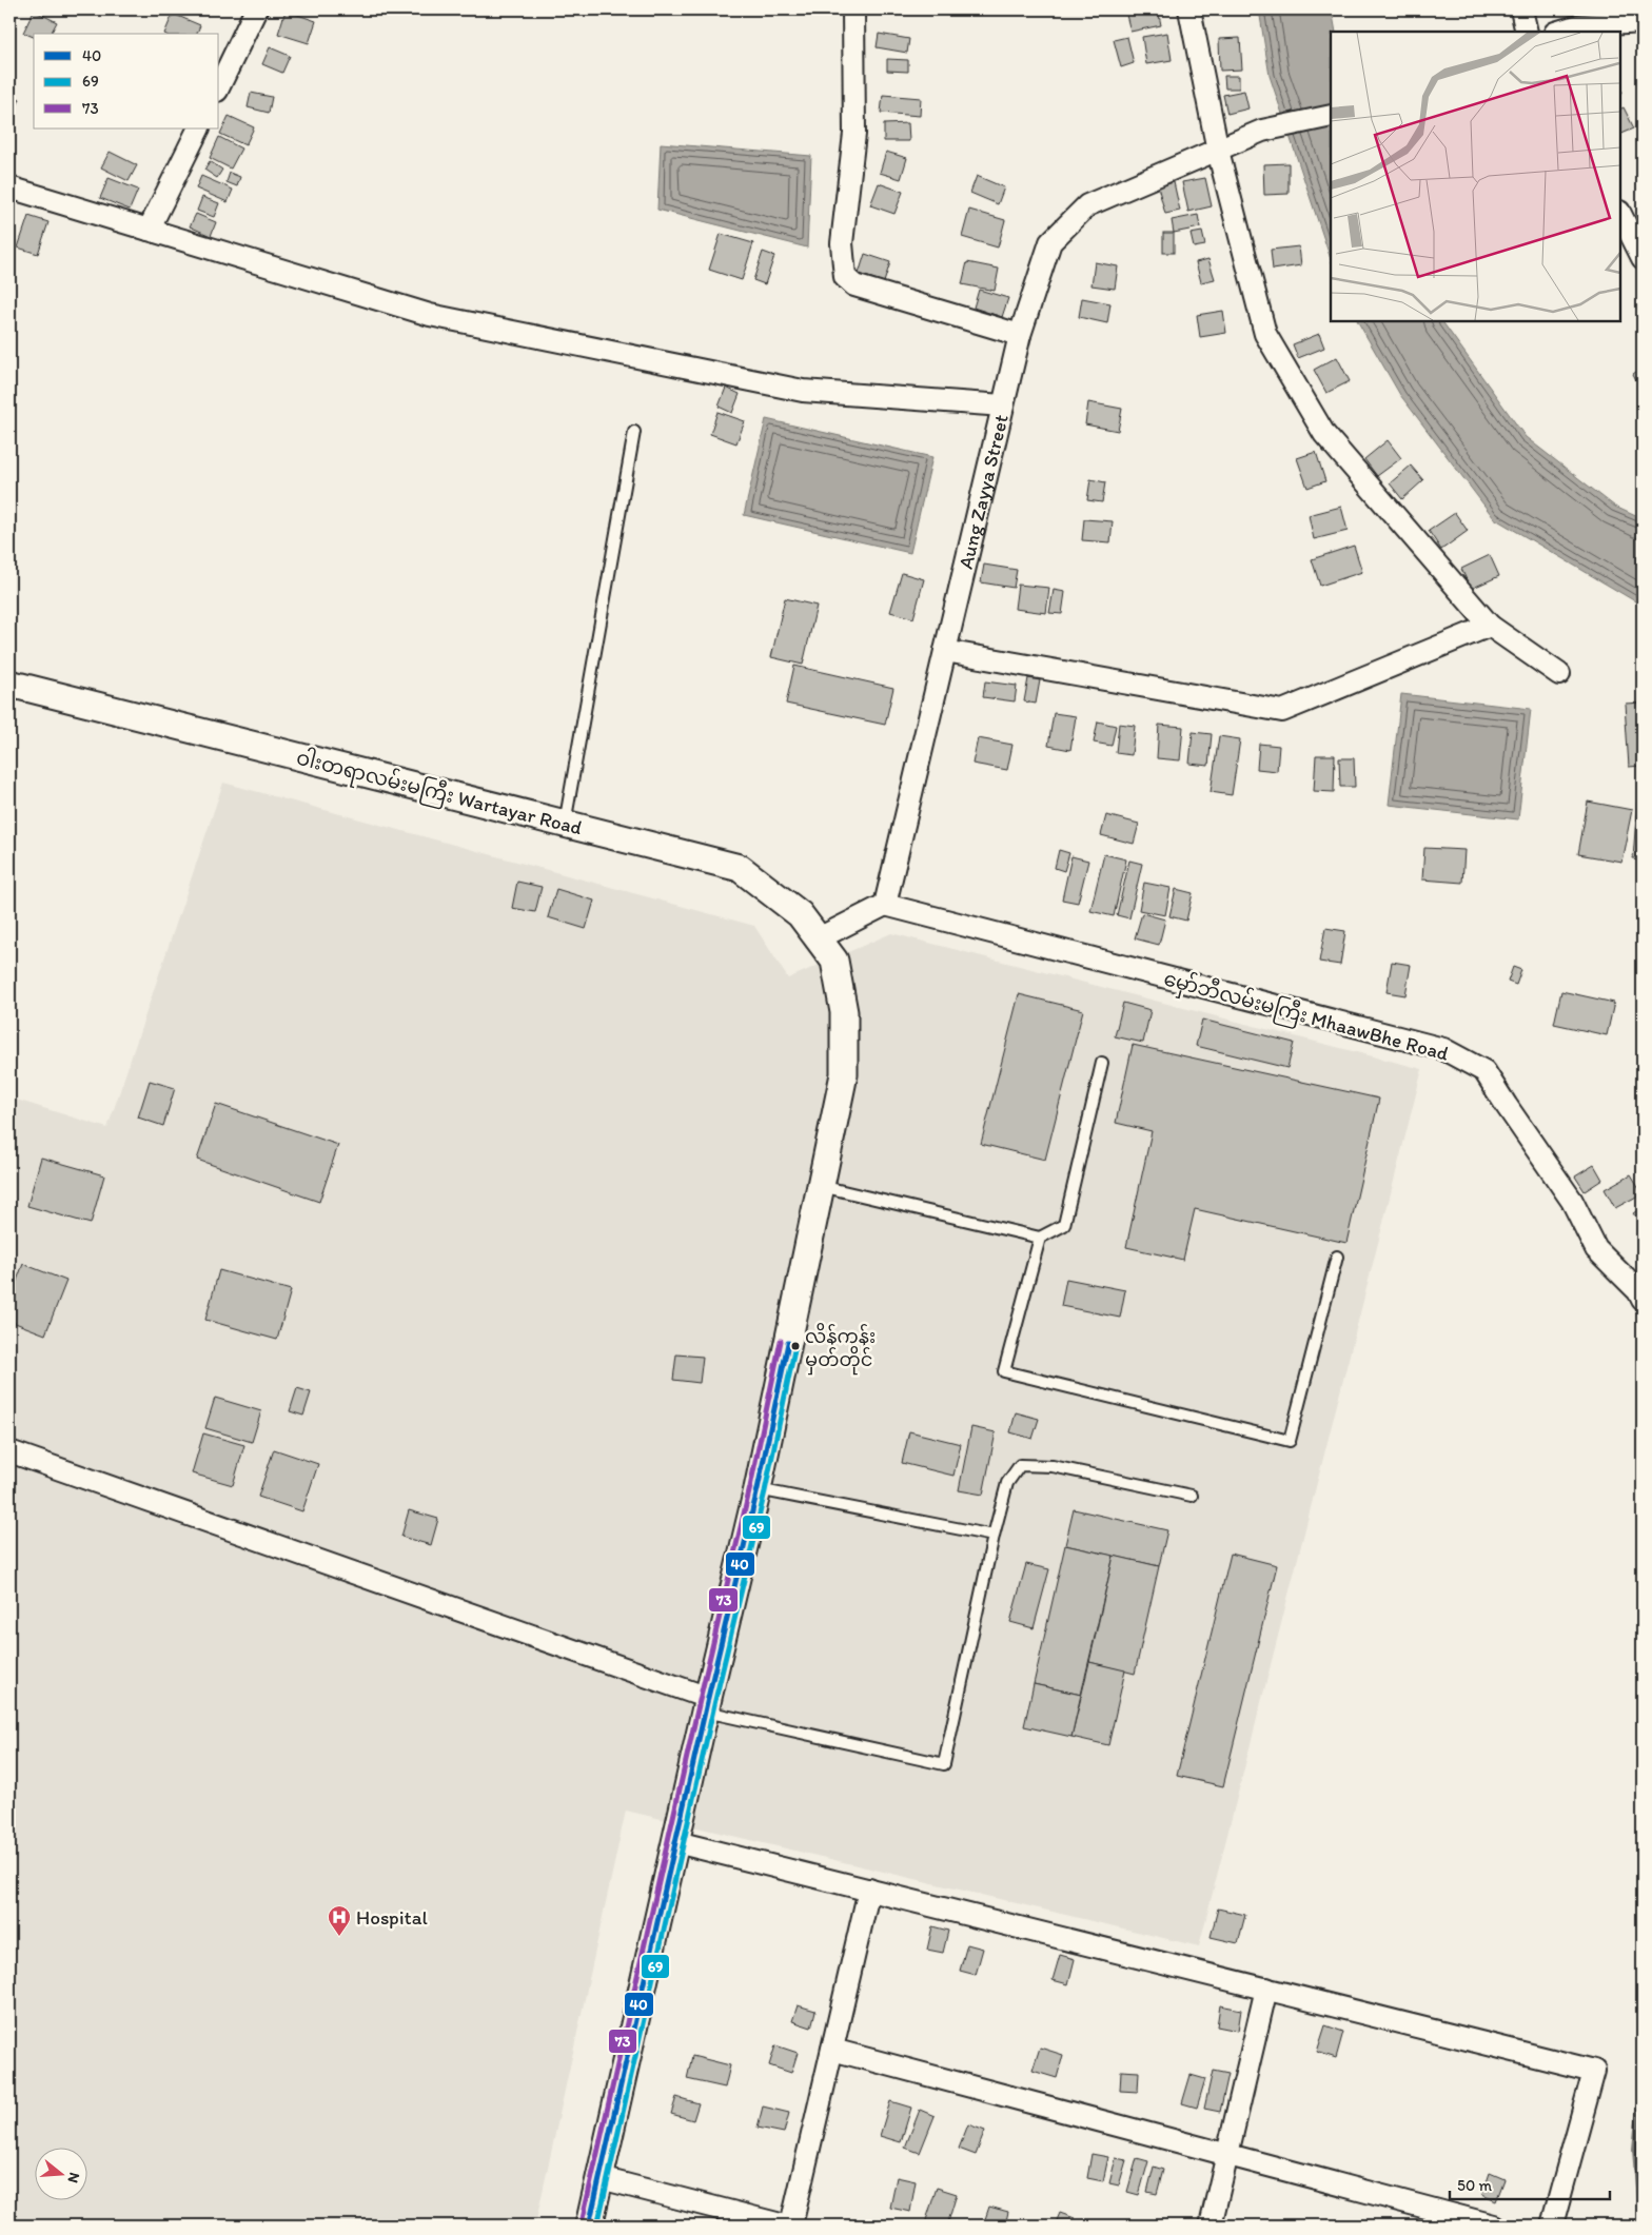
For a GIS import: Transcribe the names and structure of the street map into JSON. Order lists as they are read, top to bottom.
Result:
{
  "streets": {
    "street": ["Aung Zayya Street", "ဝါးတရာလမ်းမကြီး Wartayar Road", "မှော်ဘီလမ်းမကြီး MhaawBhe Road"]
  },
  "crossings": [
    ["Aung Zayya Street", "မှော်ဘီလမ်းမကြီး MhaawBhe Road"]
  ],
  "places": {
    "other": ["လိန်ကုန်း မှတ်တိုင်"],
    "hospital": ["Hospital"]
  },
  "lines": ["transit line 73", "transit line 40", "transit line 69"],
  "legend": ["40", "69", "73"],
  "scale_bar": "50 m",
  "north": "right"
}
